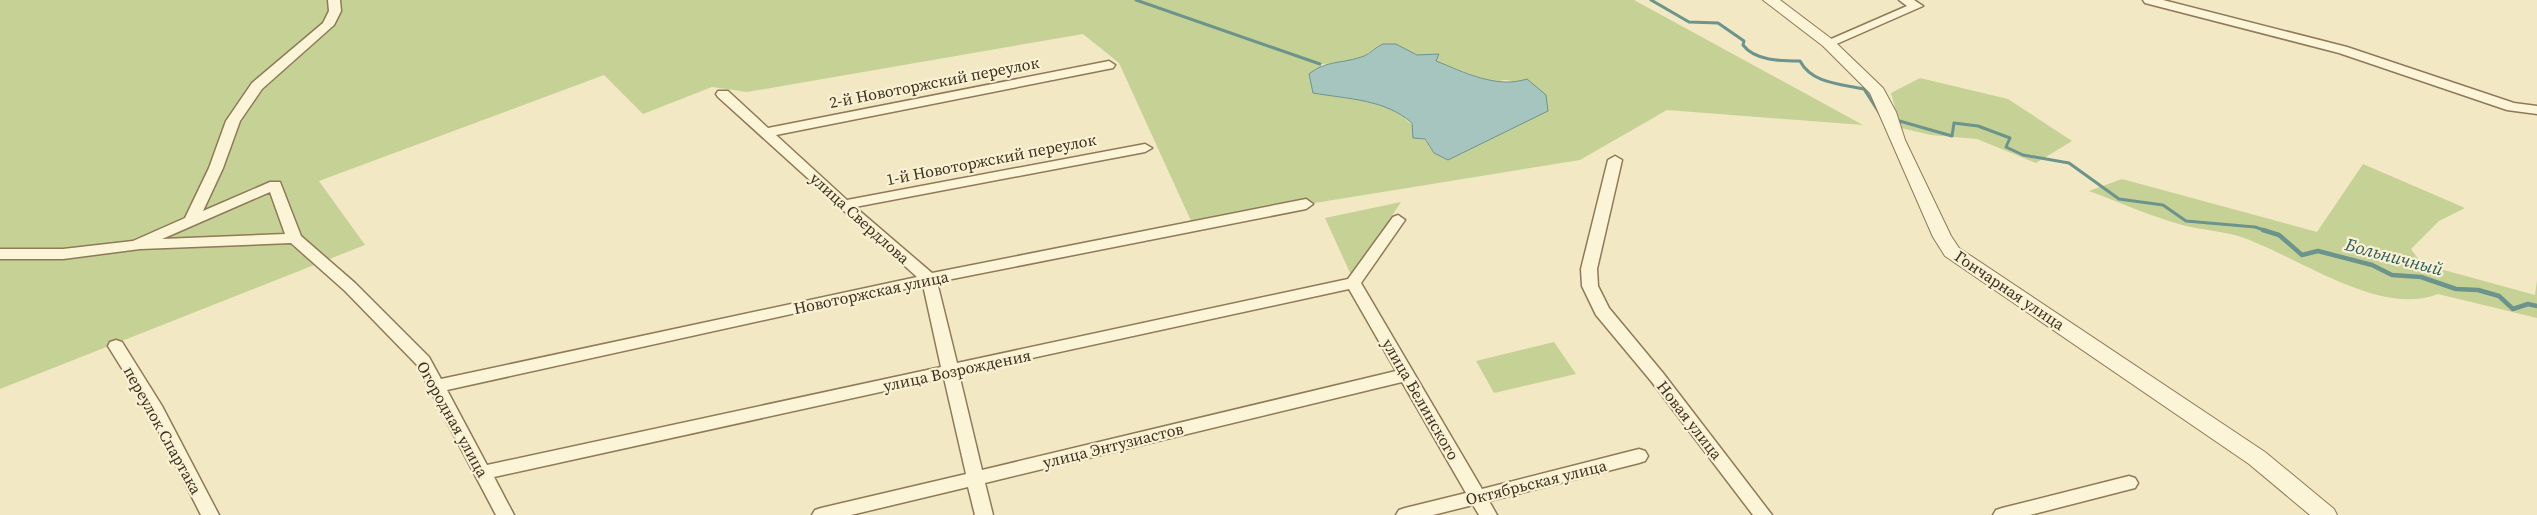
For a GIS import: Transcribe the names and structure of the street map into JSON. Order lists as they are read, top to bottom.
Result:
{
  "streets": {
    "street": [
      "2-й Новоторжский переулок",
      "1-й Новоторжский переулок",
      "улица Свердлова",
      "Гончарная улица",
      "Новоторжская улица",
      "улица Возрождения",
      "улица Белинского",
      "Огородная улица",
      "Новая улица",
      "переулок Спартака",
      "улица Энтузиастов",
      "Октябрьская улица"
    ]
  },
  "crossings": [
    ["2-й Новоторжский переулок", "улица Свердлова"],
    ["1-й Новоторжский переулок", "улица Свердлова"],
    ["улица Свердлова", "Новоторжская улица"],
    ["Новоторжская улица", "Огородная улица"],
    ["улица Возрождения", "улица Белинского"],
    ["улица Возрождения", "Огородная улица"],
    ["улица Белинского", "улица Энтузиастов"],
    ["улица Белинского", "Октябрьская улица"]
  ],
  "water": ["Больничный"]
}
